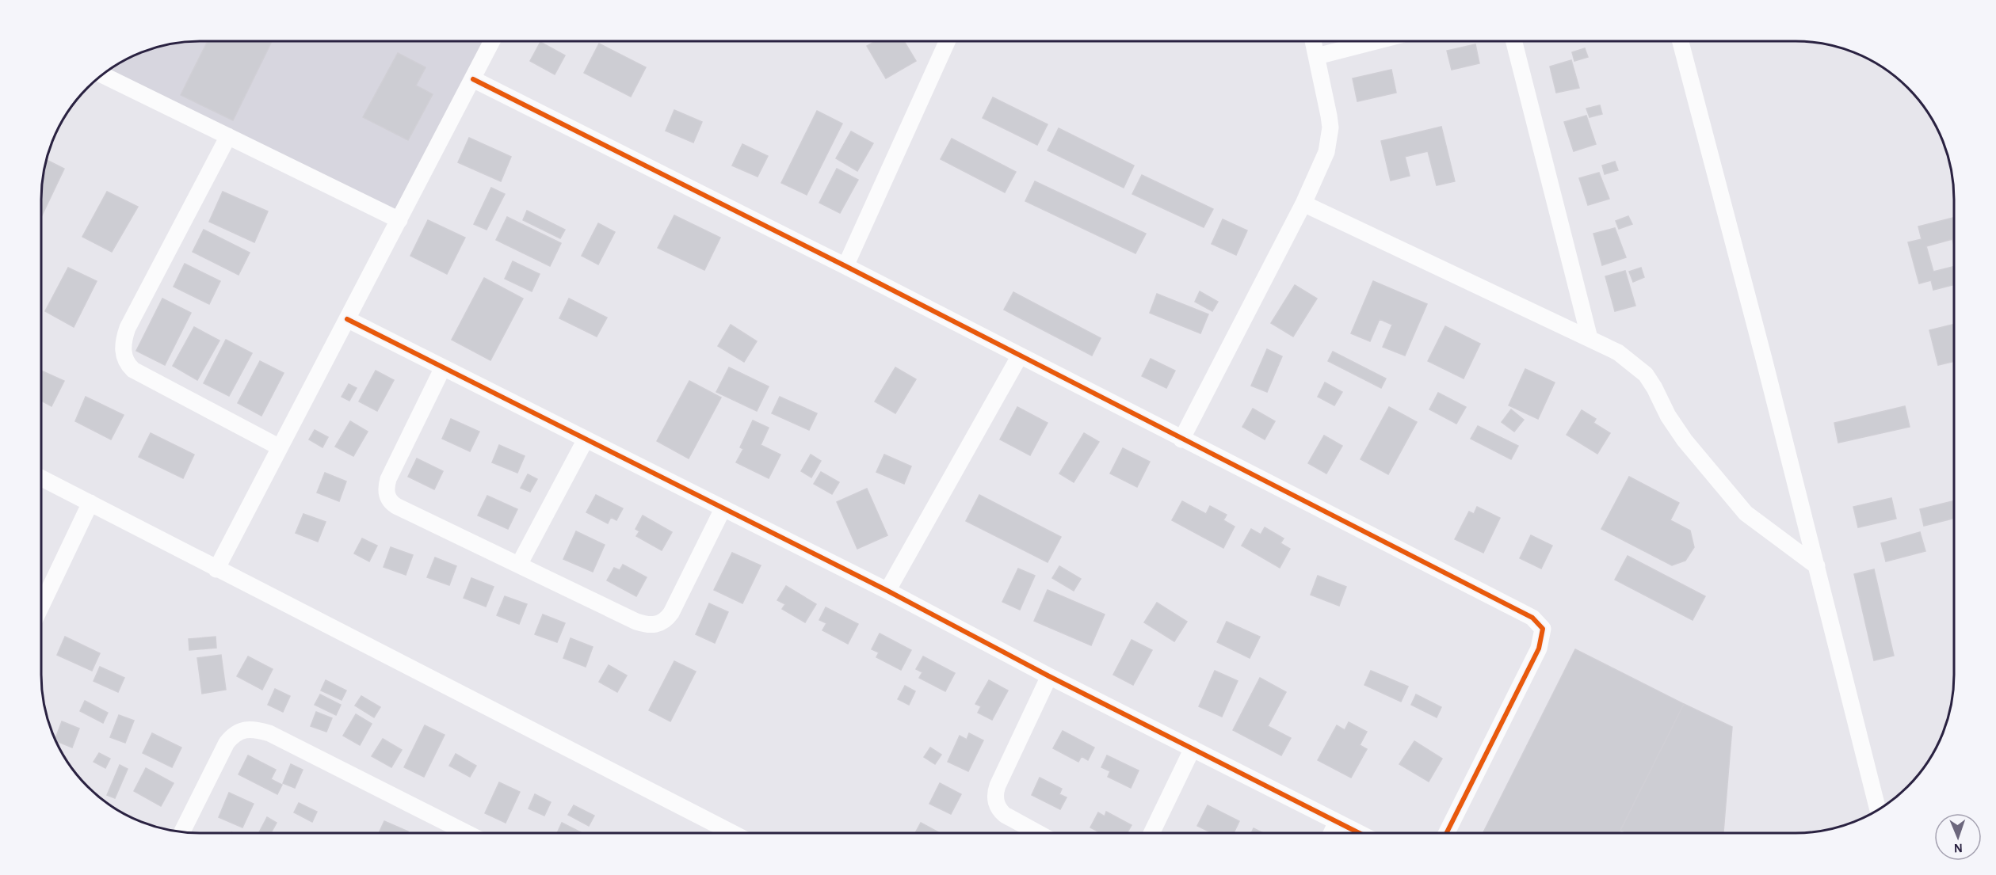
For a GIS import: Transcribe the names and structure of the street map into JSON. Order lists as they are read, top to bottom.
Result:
{
  "north": "bottom"
}
